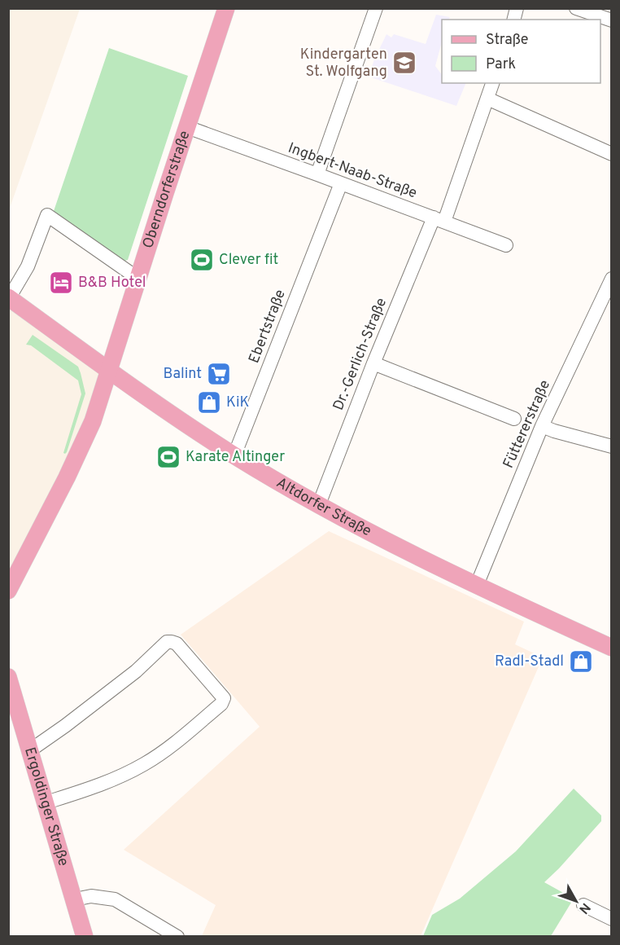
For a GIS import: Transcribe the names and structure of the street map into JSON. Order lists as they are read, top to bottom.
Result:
{
  "streets": {
    "main road": ["Oberndorferstraße", "Altdorfer Straße", "Ergoldinger Straße"],
    "street": [
      "Ingbert-Naab-Straße",
      "Ebertstraße",
      "Dr.-Gerlich-Straße",
      "Füttererstraße"
    ]
  },
  "crossings": [
    ["Ingbert-Naab-Straße", "Oberndorferstraße"],
    ["Ingbert-Naab-Straße", "Ebertstraße"],
    ["Ingbert-Naab-Straße", "Dr.-Gerlich-Straße"],
    ["Oberndorferstraße", "Altdorfer Straße"],
    ["Ebertstraße", "Altdorfer Straße"],
    ["Dr.-Gerlich-Straße", "Altdorfer Straße"],
    ["Füttererstraße", "Altdorfer Straße"]
  ],
  "places": {
    "school or university": ["Kindergarten St. Wolfgang"],
    "sports": ["Clever fit", "Karate Altinger"],
    "hotel": ["B&B Hotel"],
    "supermarket": ["Balint"],
    "shop": ["KiK", "Radl-Stadl"]
  },
  "legend": ["Straße", "Park"],
  "north": "bottom right"
}
